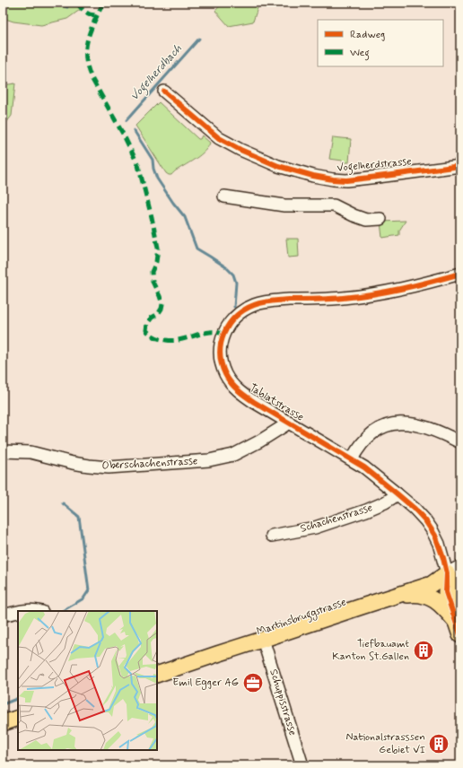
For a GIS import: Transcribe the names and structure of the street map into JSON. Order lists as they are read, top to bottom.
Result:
{
  "streets": {
    "main road": ["Martinsbruggstrasse"],
    "street": [
      "Vogelherdstrasse",
      "Tablatstrasse",
      "Oberschachenstrasse",
      "Schachenstrasse",
      "Schuppisstrasse"
    ]
  },
  "crossings": [
    ["Tablatstrasse", "Oberschachenstrasse"],
    ["Tablatstrasse", "Schachenstrasse"],
    ["Tablatstrasse", "Martinsbruggstrasse"],
    ["Martinsbruggstrasse", "Schuppisstrasse"]
  ],
  "water": ["Vogelherdbach"],
  "places": {
    "building": ["Tiefbauamt Kanton St.Gallen", "Nationalstrasssen Gebiet VI"],
    "office": ["Emil Egger AG"]
  },
  "legend": ["Radweg", "Weg"]
}
